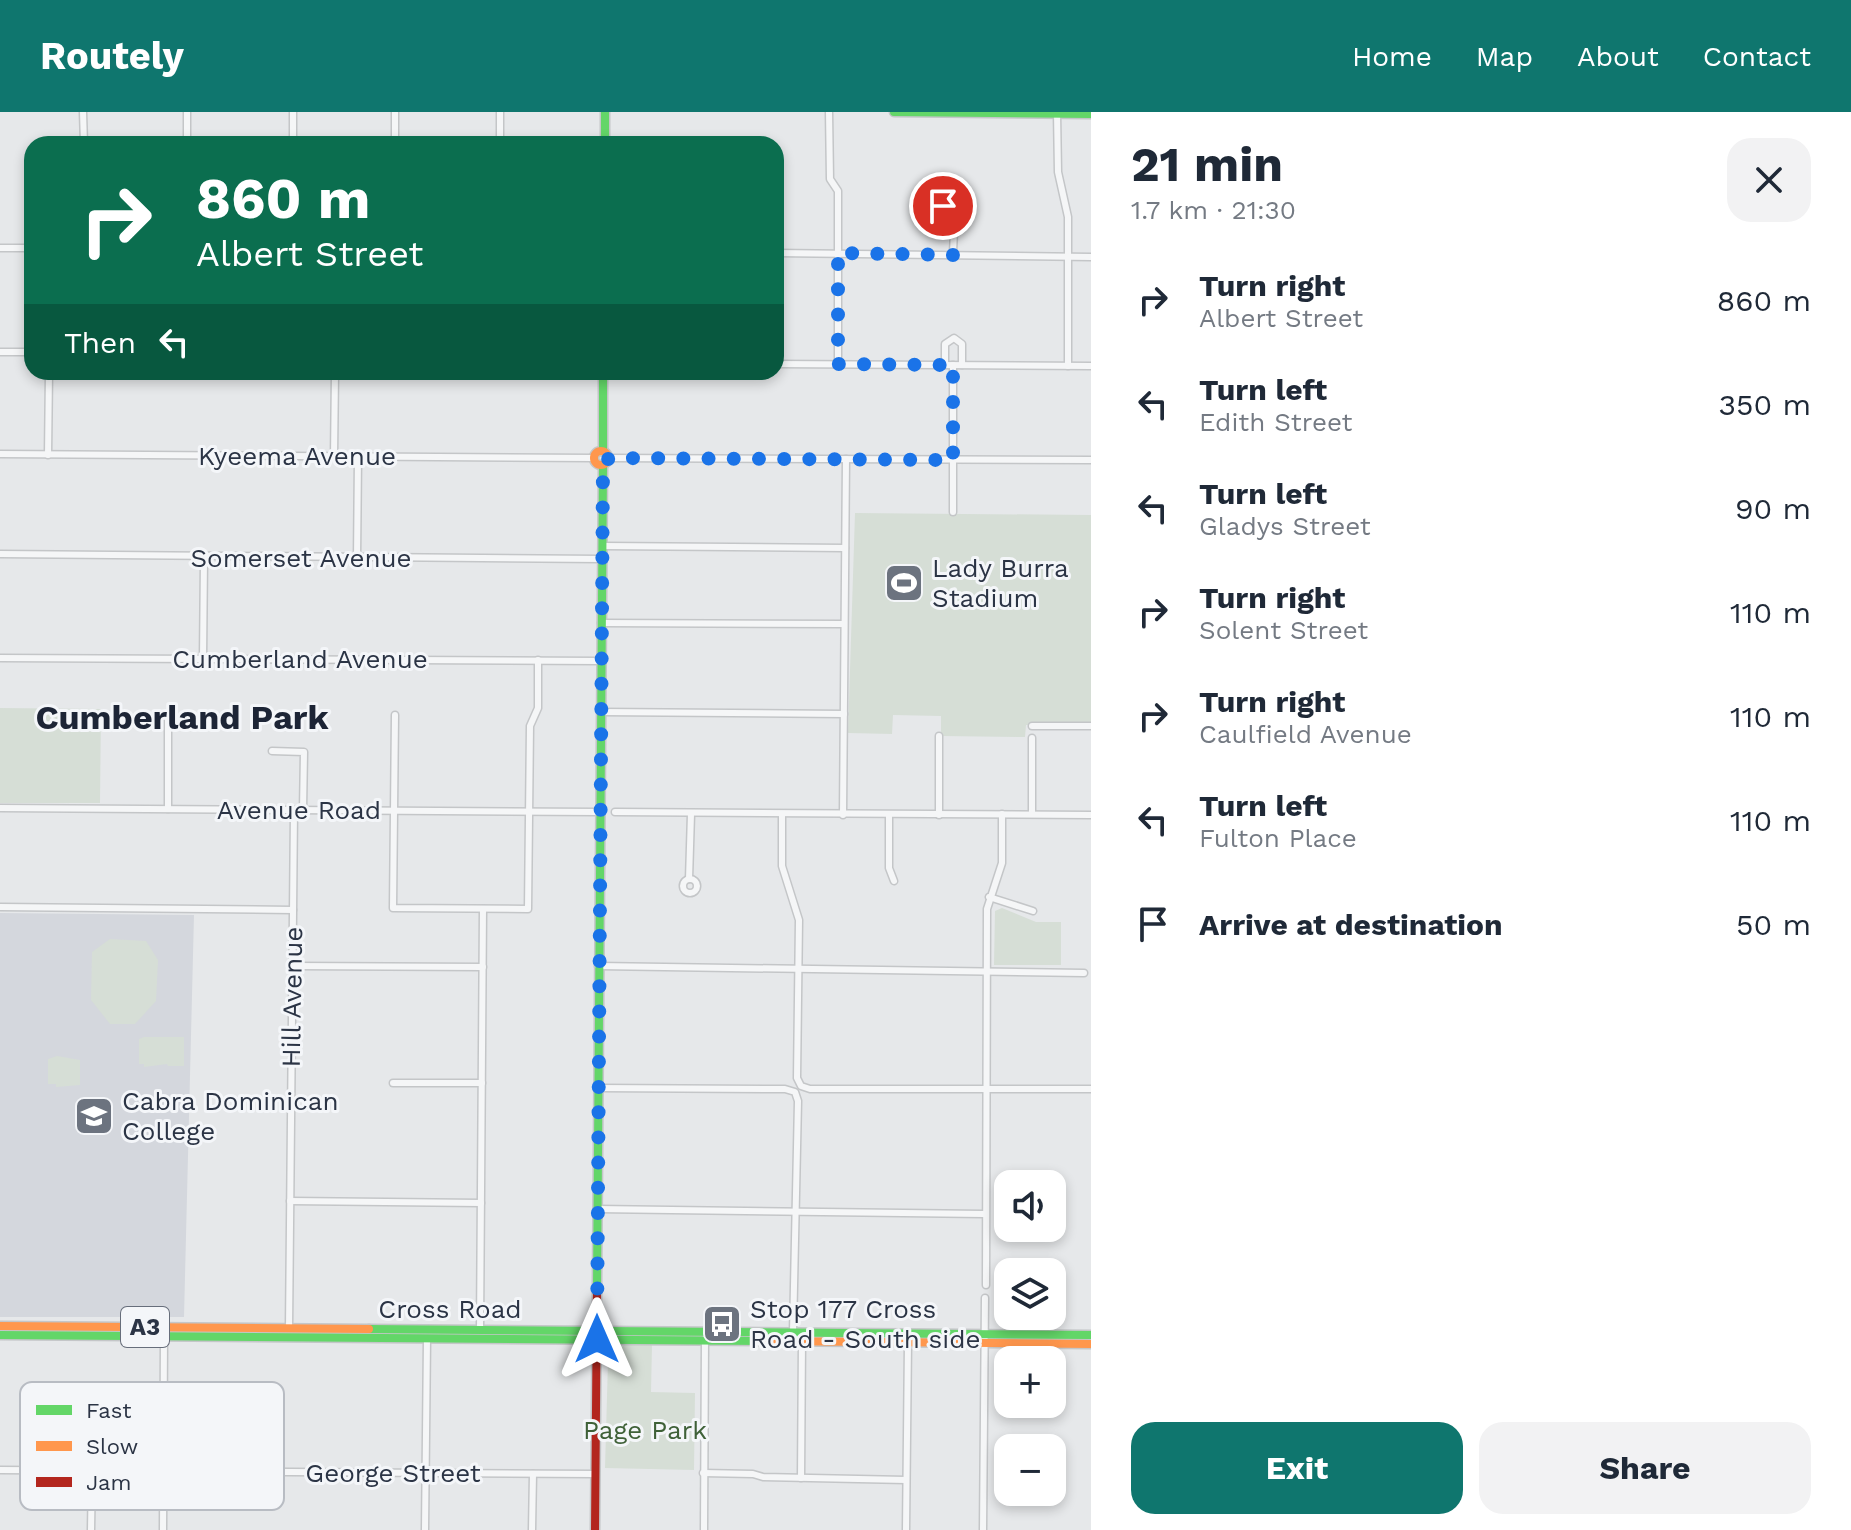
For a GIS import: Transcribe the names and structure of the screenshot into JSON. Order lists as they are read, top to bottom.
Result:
{
  "streets": {
    "main road": ["Cross Road", "A3"],
    "street": [
      "Kyeema Avenue",
      "Somerset Avenue",
      "Cumberland Avenue",
      "Avenue Road",
      "Hill Avenue",
      "George Street"
    ]
  },
  "crossings": [
    ["Avenue Road", "Hill Avenue"],
    ["Hill Avenue", "Cross Road"]
  ],
  "districts": ["Cumberland Park"],
  "parks": ["Page Park"],
  "places": {
    "sports": ["Lady Burra Stadium"],
    "school or university": ["Cabra Dominican College"],
    "bus stop": ["Stop 177 Cross Road - South side"]
  },
  "legend": ["Fast", "Slow", "Jam"],
  "page": {
    "header": "Routely",
    "nav": [
      "Home",
      "Map",
      "About",
      "Contact"
    ],
    "heading": ["21 min", "1.7 km · 21:30"],
    "turn": ["860 m", "Albert Street"],
    "list": [
      {
        "name": "Turn right",
        "note": "Albert Street",
        "value": "860 m"
      },
      {
        "name": "Turn left",
        "note": "Edith Street",
        "value": "350 m"
      },
      {
        "name": "Turn left",
        "note": "Gladys Street",
        "value": "90 m"
      },
      {
        "name": "Turn right",
        "note": "Solent Street",
        "value": "110 m"
      },
      {
        "name": "Turn right",
        "note": "Caulfield Avenue",
        "value": "110 m"
      },
      {
        "name": "Turn left",
        "note": "Fulton Place",
        "value": "110 m"
      },
      {
        "name": "Arrive at destination",
        "value": "50 m"
      }
    ],
    "then": "Then",
    "map_buttons": ["+", "−"],
    "buttons": ["Exit", "Share"]
  }
}
